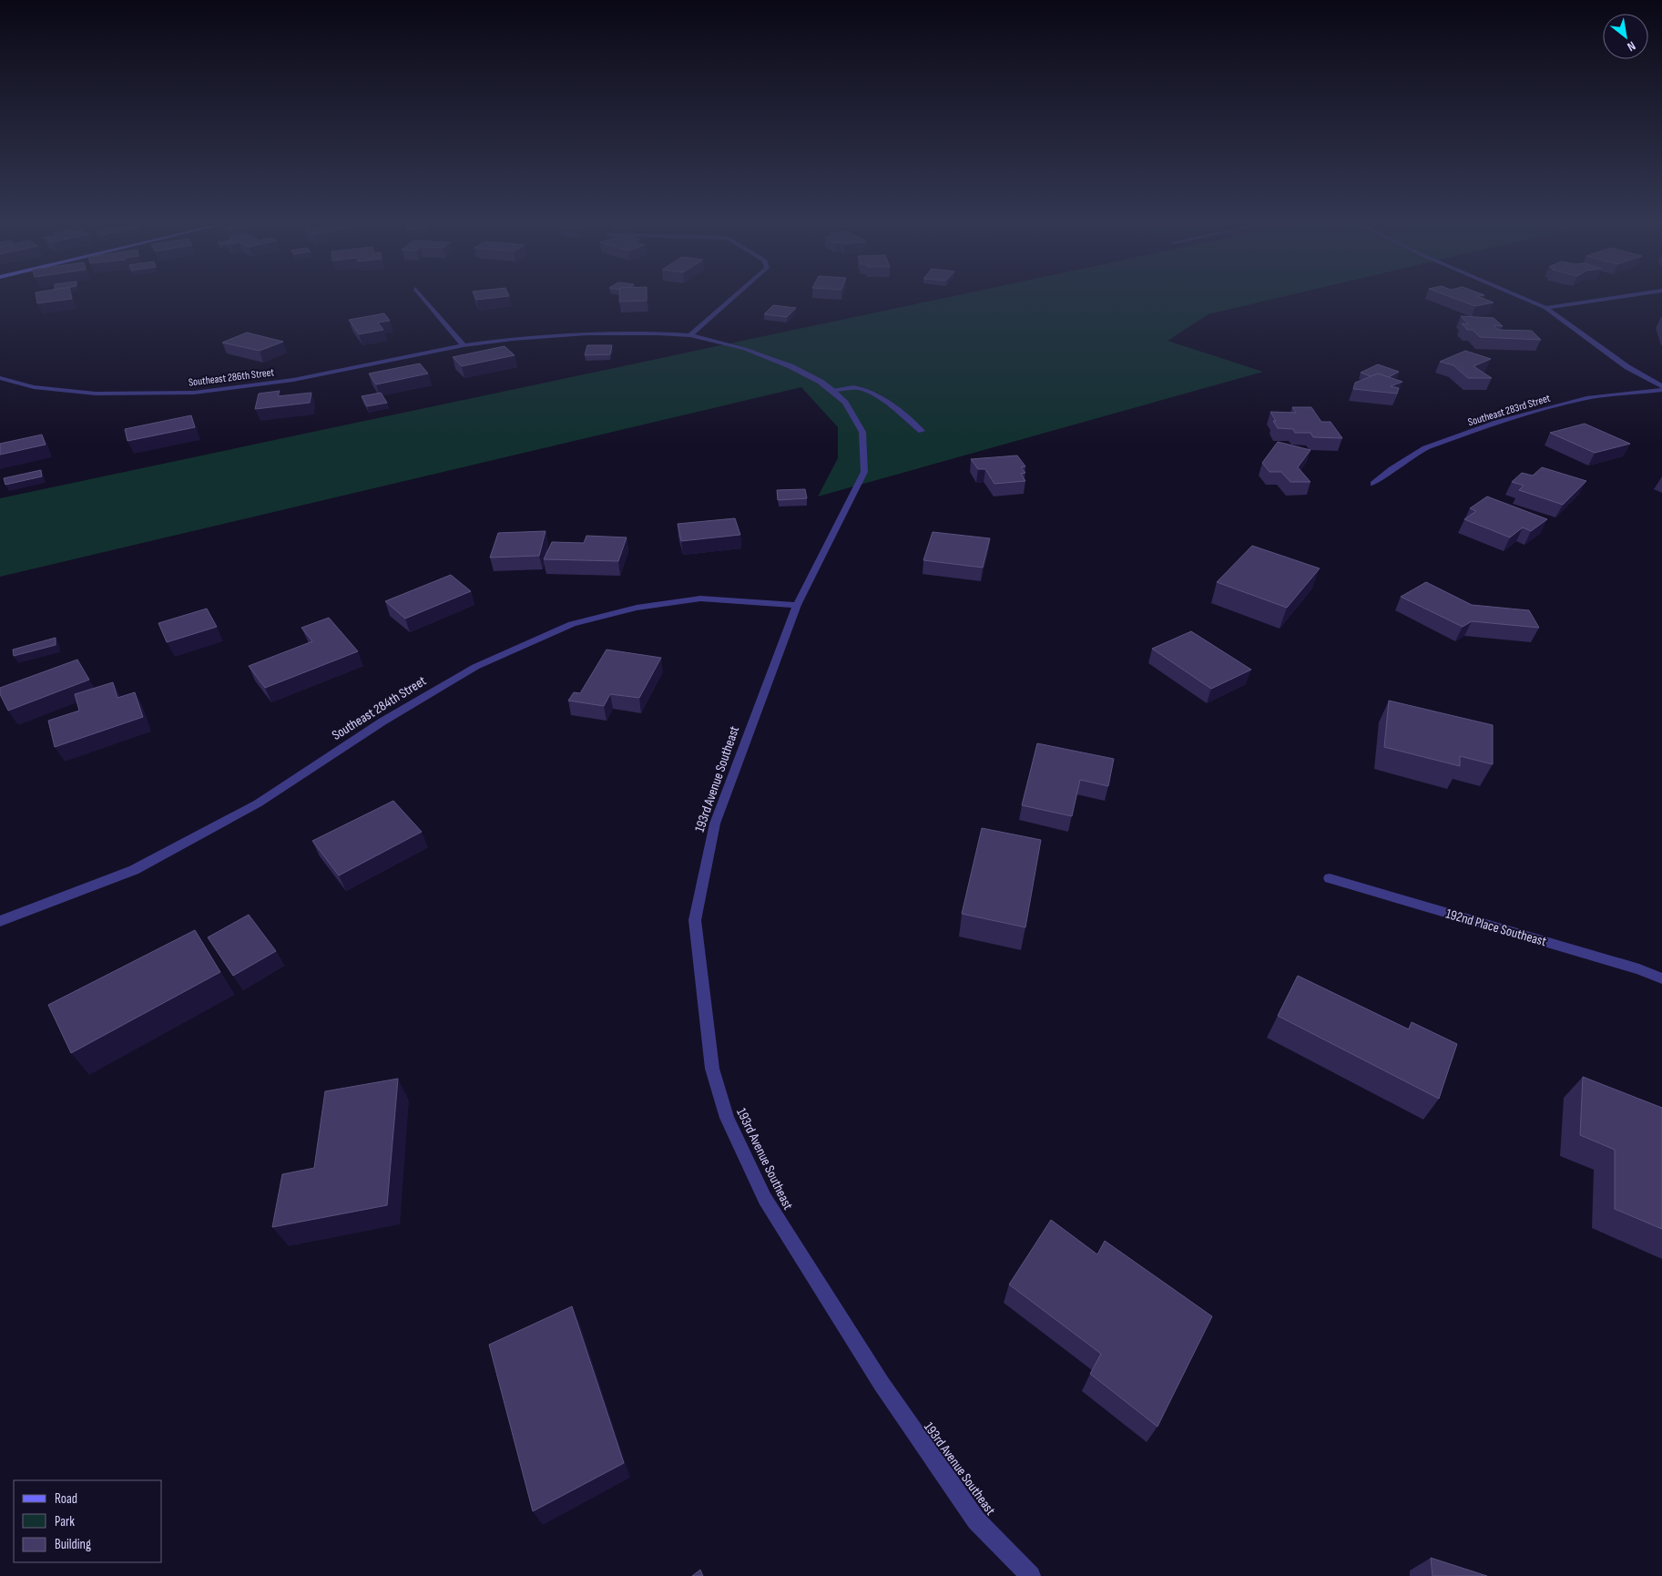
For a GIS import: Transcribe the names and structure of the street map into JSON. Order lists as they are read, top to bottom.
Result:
{
  "streets": {
    "street": [
      "Southeast 286th Street",
      "Southeast 283rd Street",
      "Southeast 284th Street",
      "193rd Avenue Southeast",
      "192nd Place Southeast"
    ]
  },
  "crossings": [
    ["Southeast 286th Street", "193rd Avenue Southeast"],
    ["Southeast 284th Street", "193rd Avenue Southeast"]
  ],
  "legend": ["Road", "Park", "Building"],
  "north": "bottom right"
}
